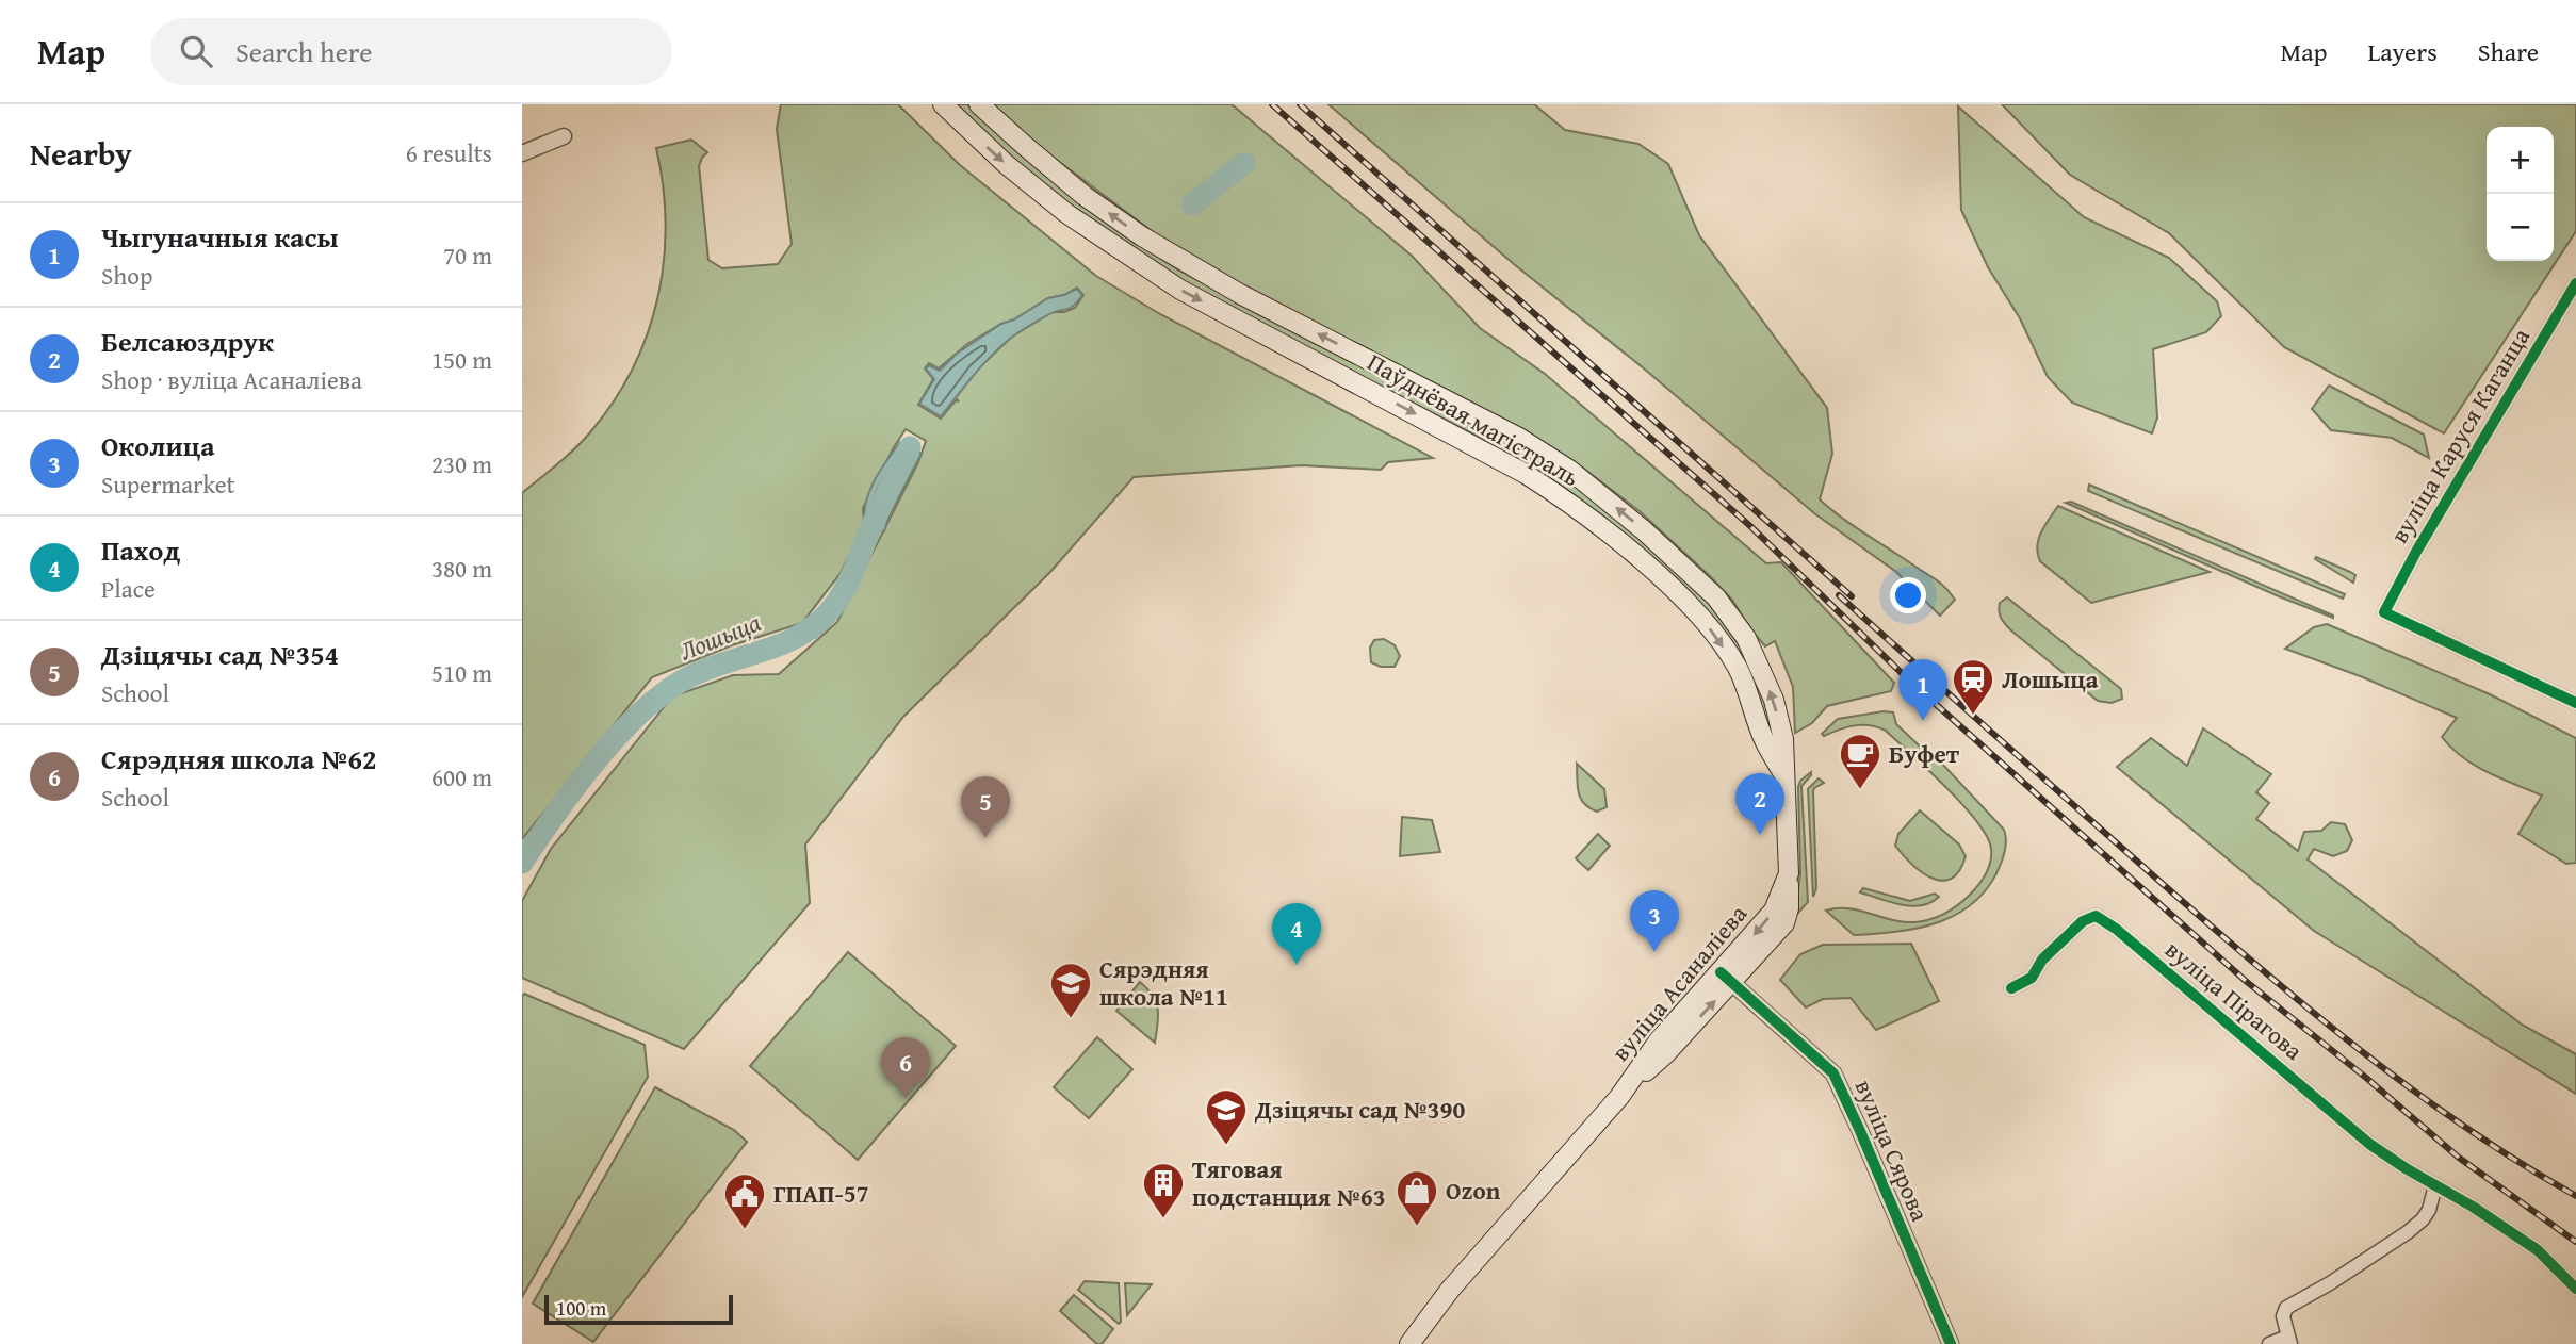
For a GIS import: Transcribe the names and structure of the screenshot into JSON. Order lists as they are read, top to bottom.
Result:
{
  "streets": {
    "main road": ["Паўднёвая магістраль", "вуліца Асаналіева"],
    "street": ["вуліца Каруся Каганца", "вуліца Пірагова", "вуліца Сярова"]
  },
  "crossings": [
    ["Паўднёвая магістраль", "вуліца Асаналіева"],
    ["вуліца Асаналіева", "вуліца Сярова"]
  ],
  "water": ["Лошыца"],
  "places": {
    "station": ["Лошыца"],
    "cafe": ["Буфет"],
    "school or university": ["Сярэдняя школа №11", "Дзіцячы сад №390"],
    "building": ["Тяговая подстанция №63"],
    "shop": ["Ozon"],
    "public building": ["ГПАП-57"]
  },
  "scale_bar": "100 m",
  "page": {
    "header": "Map",
    "search": "Search here",
    "nav": ["Map", "Layers", "Share"],
    "heading": ["Nearby", "6 results"],
    "map_buttons": ["+", "−"],
    "list": [
      {
        "mark": "1",
        "name": "Чыгуначныя касы",
        "note": "Shop",
        "value": "70 m"
      },
      {
        "mark": "2",
        "name": "Белсаюздрук",
        "note": "Shop · вуліца Асаналіева",
        "value": "150 m"
      },
      {
        "mark": "3",
        "name": "Околица",
        "note": "Supermarket",
        "value": "230 m"
      },
      {
        "mark": "4",
        "name": "Паход",
        "note": "Place",
        "value": "380 m"
      },
      {
        "mark": "5",
        "name": "Дзіцячы сад №354",
        "note": "School",
        "value": "510 m"
      },
      {
        "mark": "6",
        "name": "Сярэдняя школа №62",
        "note": "School",
        "value": "600 m"
      }
    ],
    "pins": [
      "1",
      "2",
      "5",
      "3",
      "4",
      "6"
    ],
    "scale": "100 m"
  }
}
